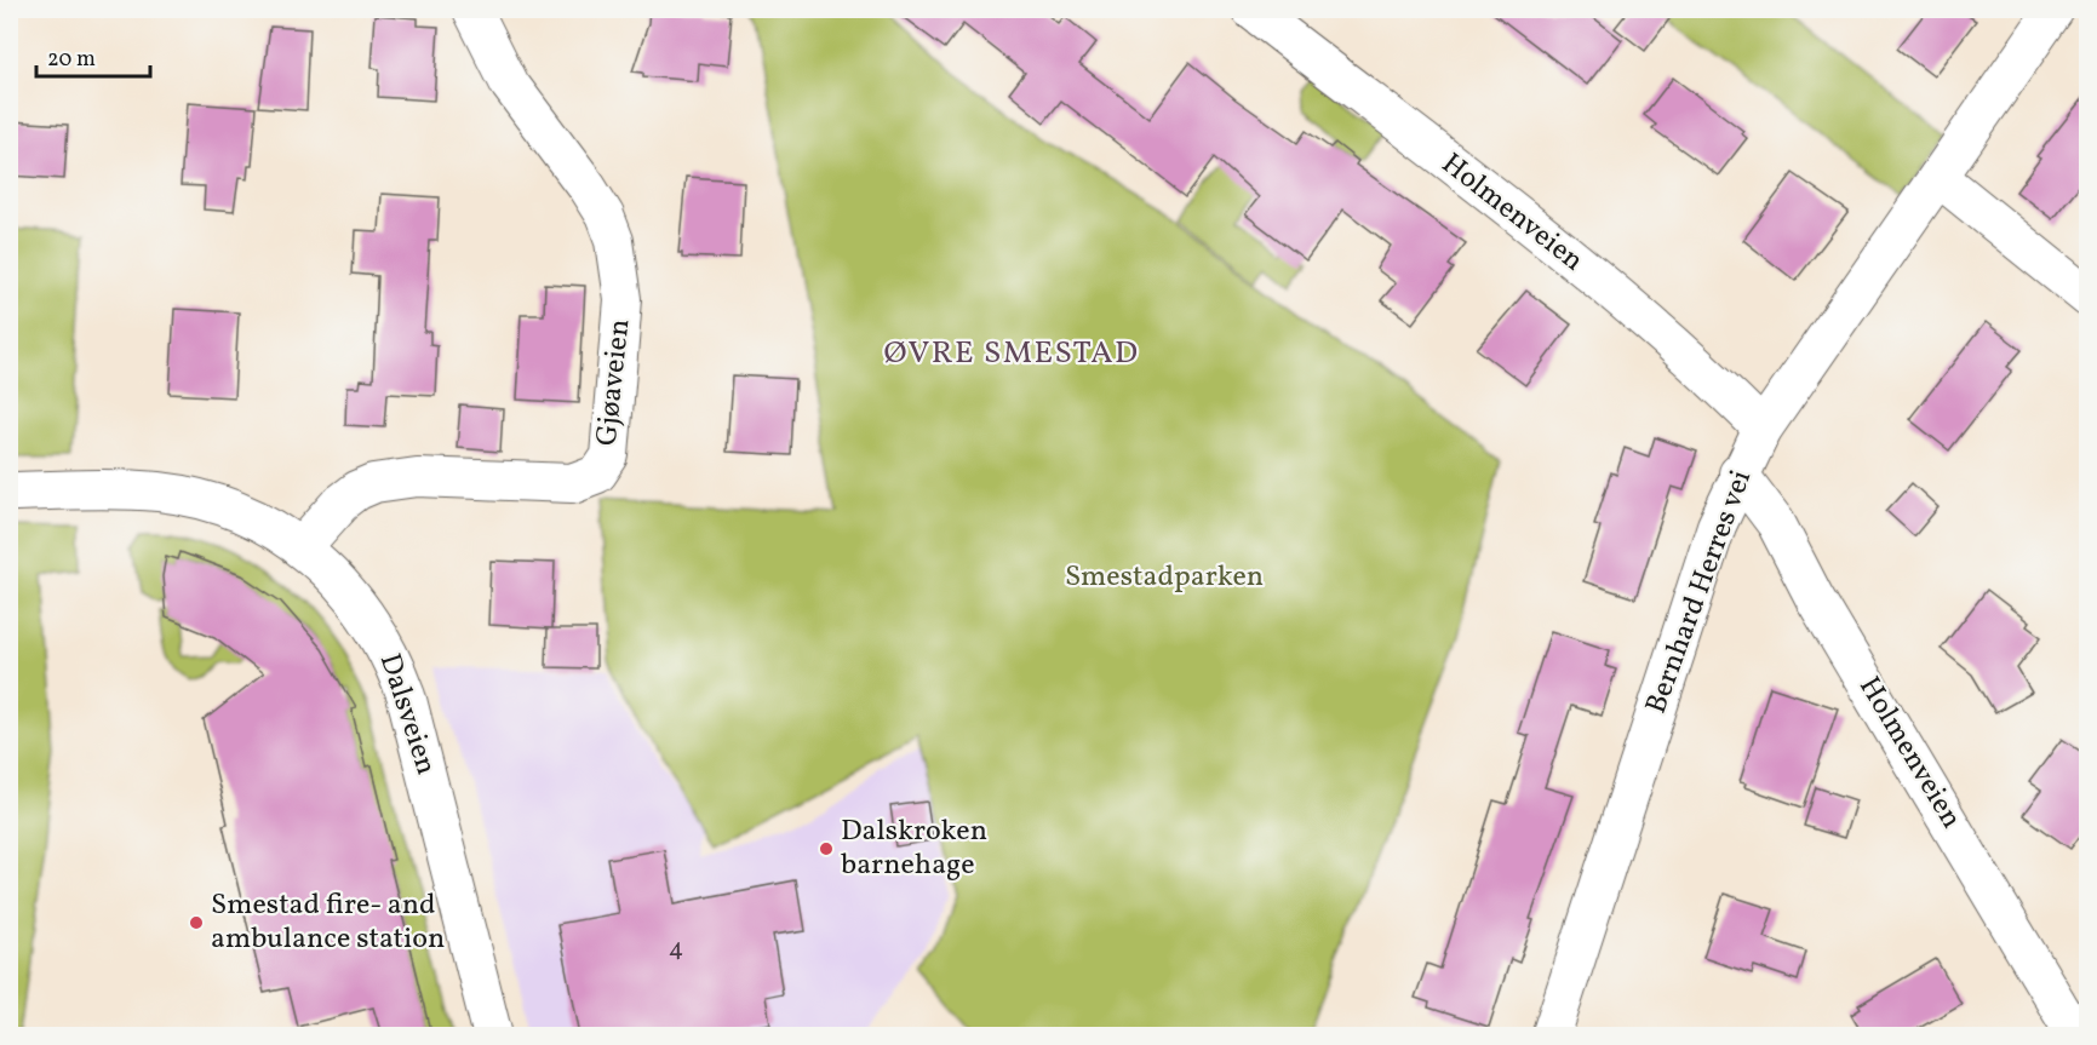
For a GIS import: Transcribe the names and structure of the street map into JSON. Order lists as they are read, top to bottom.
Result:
{
  "streets": {
    "street": [
      "Holmenveien",
      "Gjøaveien",
      "Bernhard Herres vei",
      "Dalsveien"
    ]
  },
  "crossings": [
    ["Holmenveien", "Bernhard Herres vei"],
    ["Gjøaveien", "Dalsveien"]
  ],
  "districts": ["ØVRE SMESTAD"],
  "parks": ["Smestadparken"],
  "places": ["Dalskroken barnehage", "Smestad fire- and ambulance station"],
  "house_numbers": ["4"],
  "scale_bar": "20 m"
}
